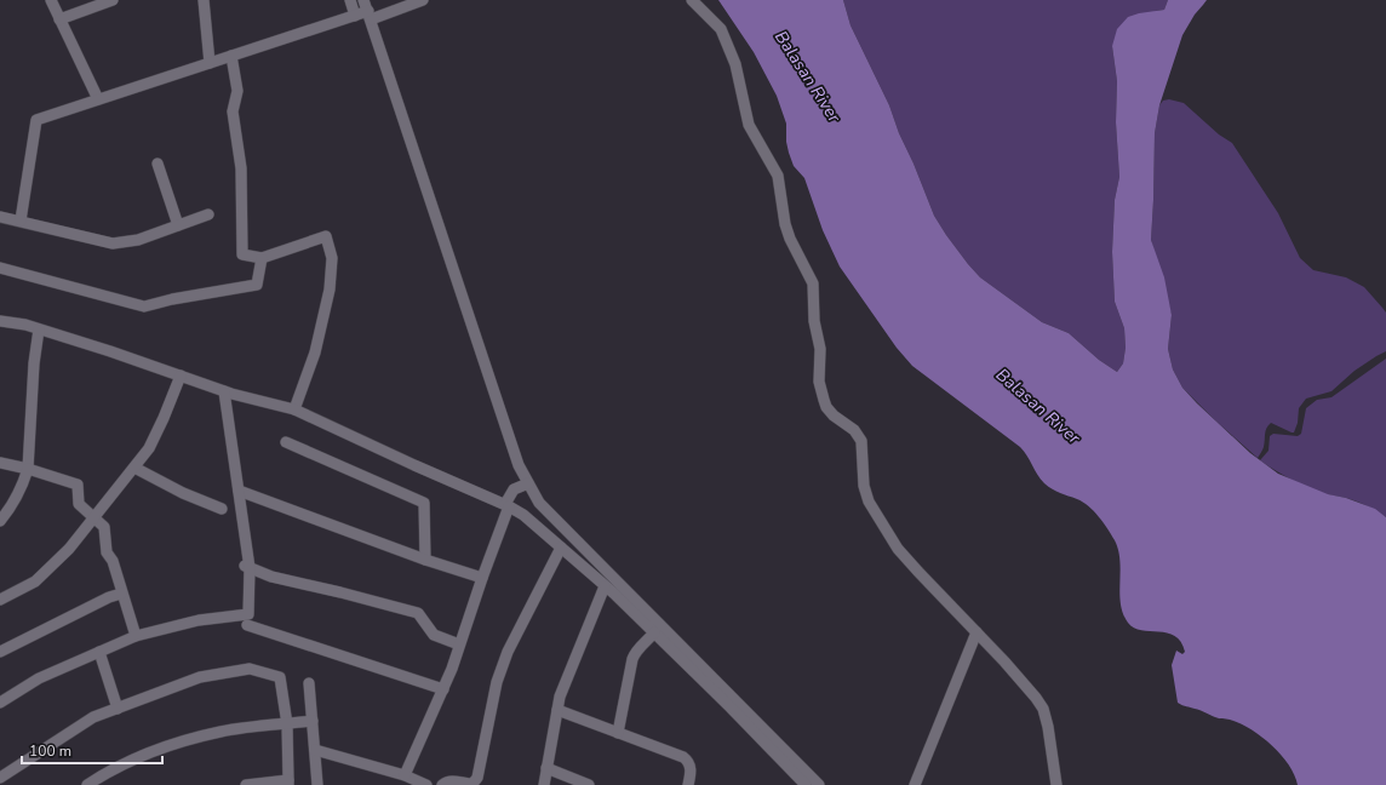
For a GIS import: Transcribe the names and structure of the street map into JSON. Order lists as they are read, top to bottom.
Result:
{
  "water": ["Balasan River"],
  "scale_bar": "100 m"
}
